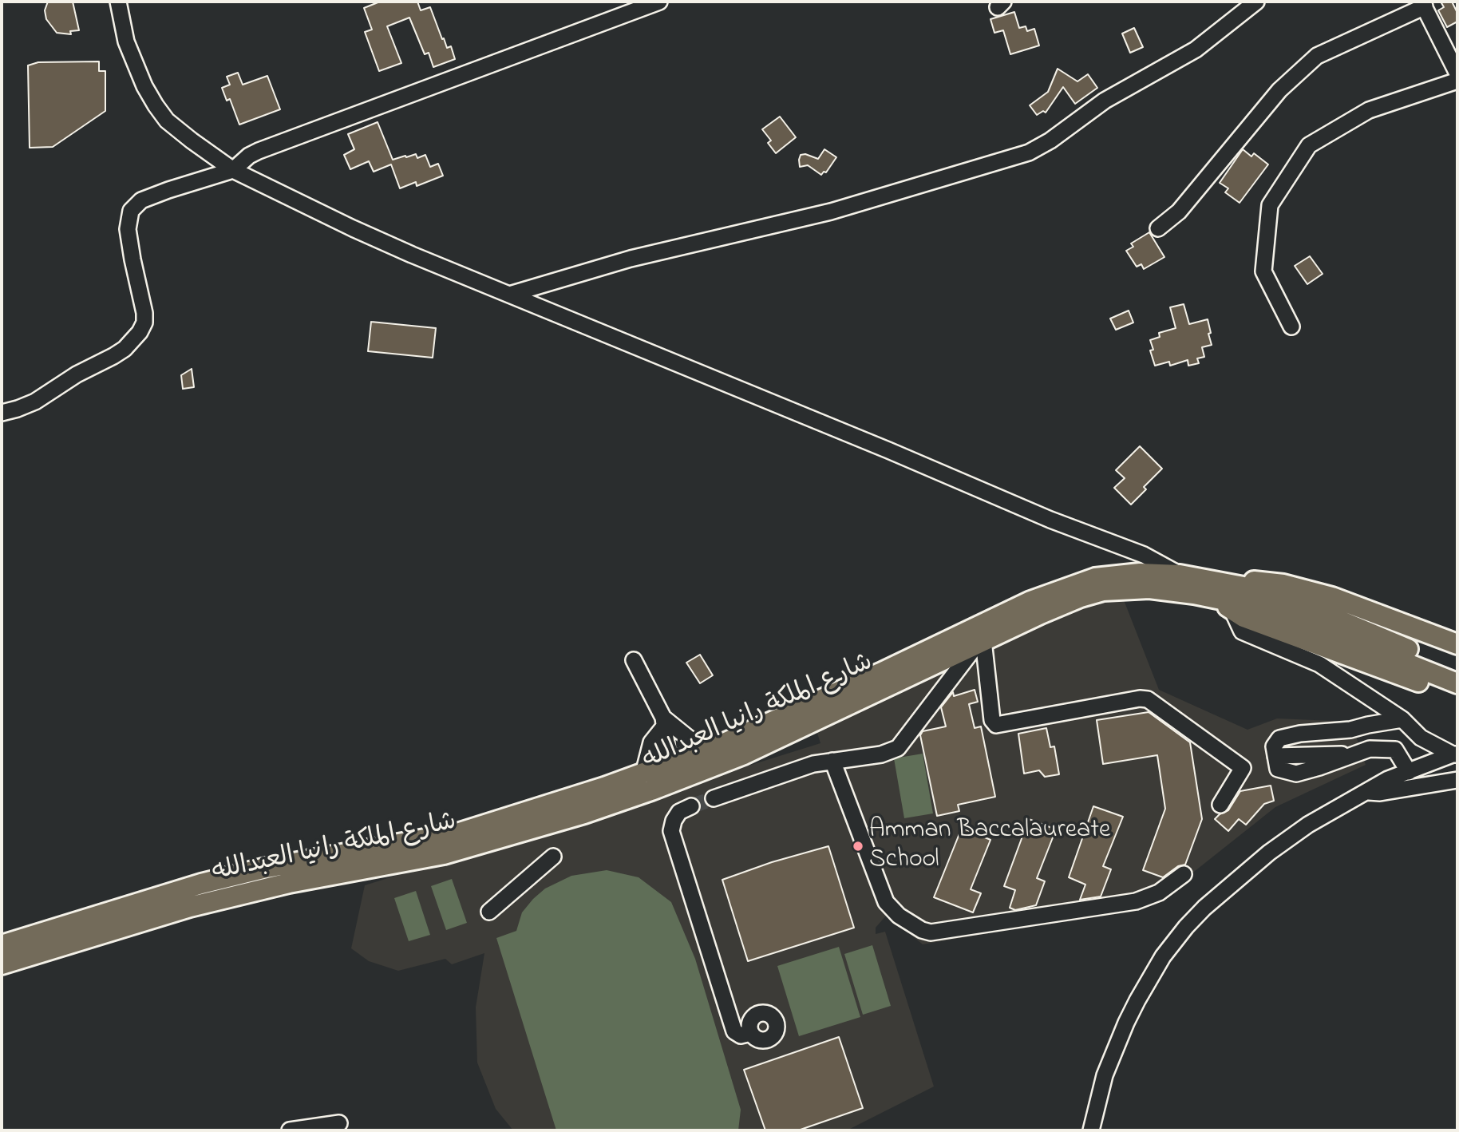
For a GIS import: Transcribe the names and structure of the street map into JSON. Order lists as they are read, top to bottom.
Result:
{
  "streets": {
    "main road": ["شارع الملكة رانيا العبدالله"]
  },
  "places": ["Amman Baccalaureate School"]
}
